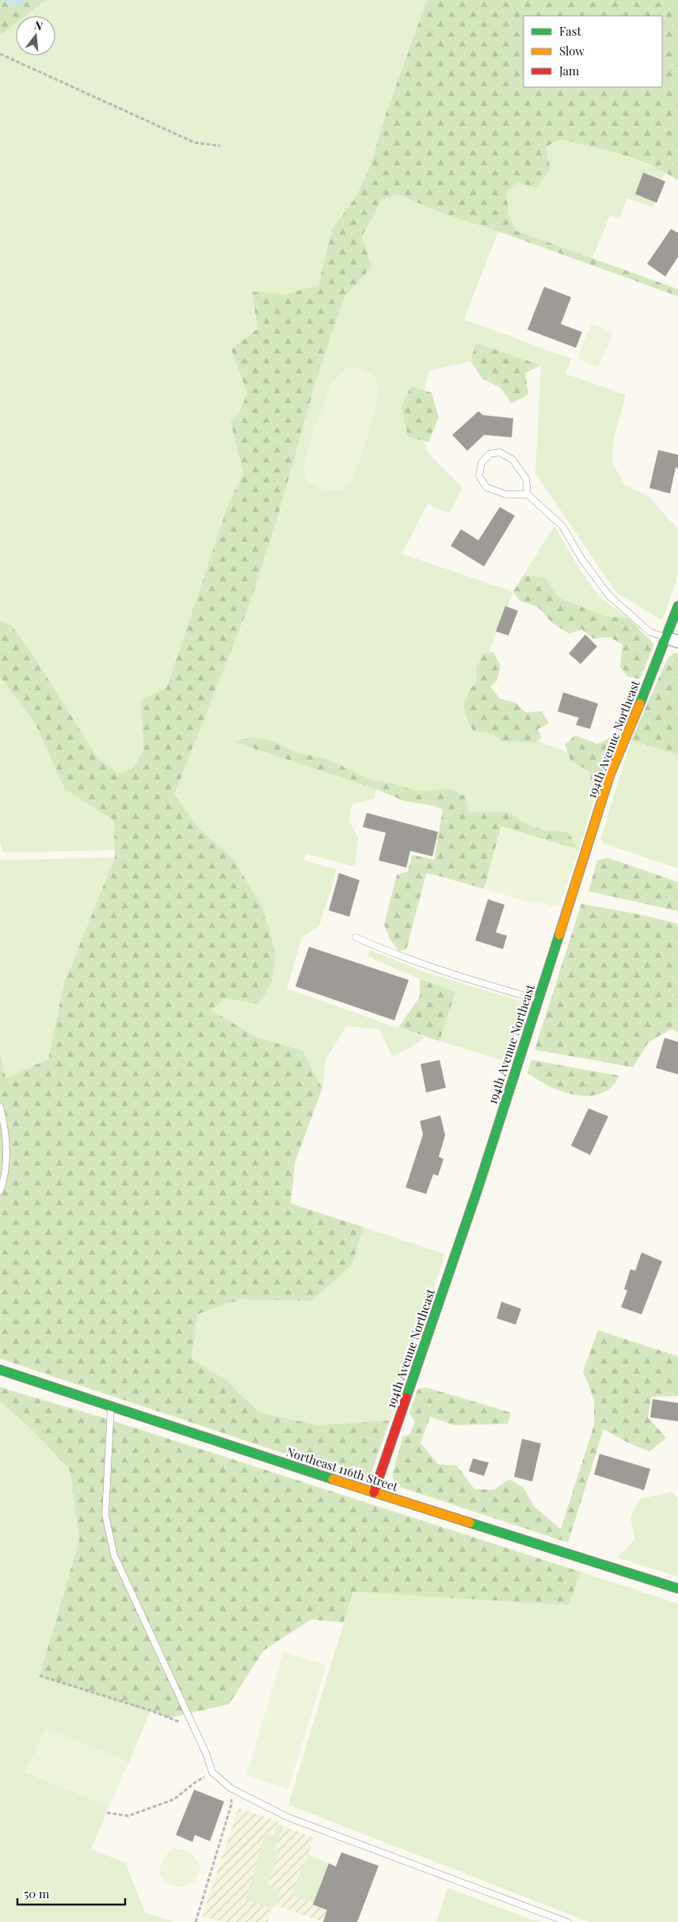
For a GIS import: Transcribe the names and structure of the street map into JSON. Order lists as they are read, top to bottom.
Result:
{
  "streets": {
    "street": ["194th Avenue Northeast", "Northeast 116th Street"]
  },
  "crossings": [
    ["194th Avenue Northeast", "Northeast 116th Street"]
  ],
  "legend": ["Fast", "Slow", "Jam"],
  "scale_bar": "50 m",
  "north": "top"
}
